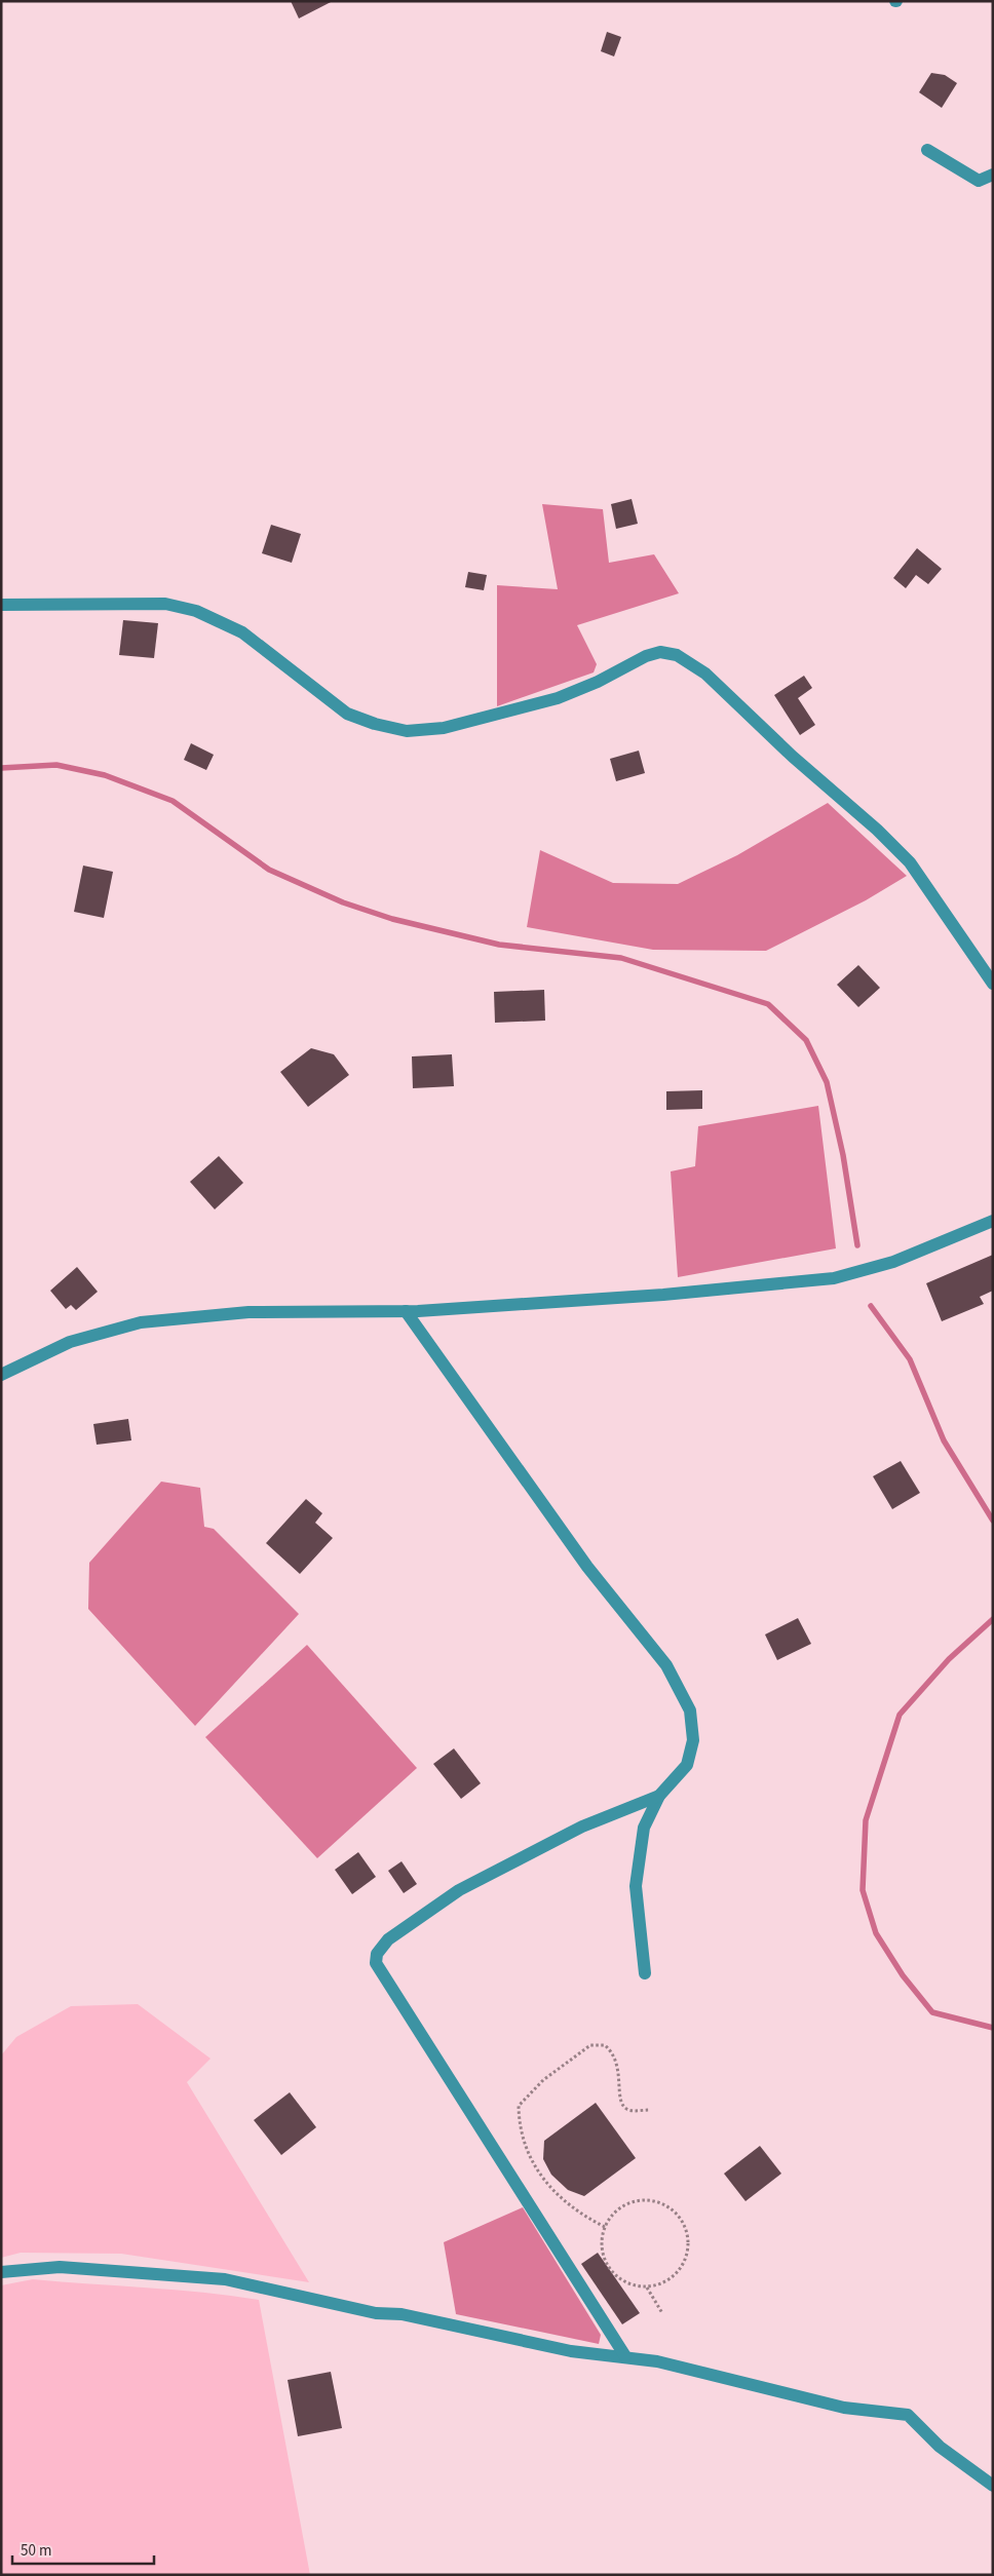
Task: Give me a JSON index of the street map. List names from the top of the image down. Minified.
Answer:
{"scale_bar":"50 m"}
